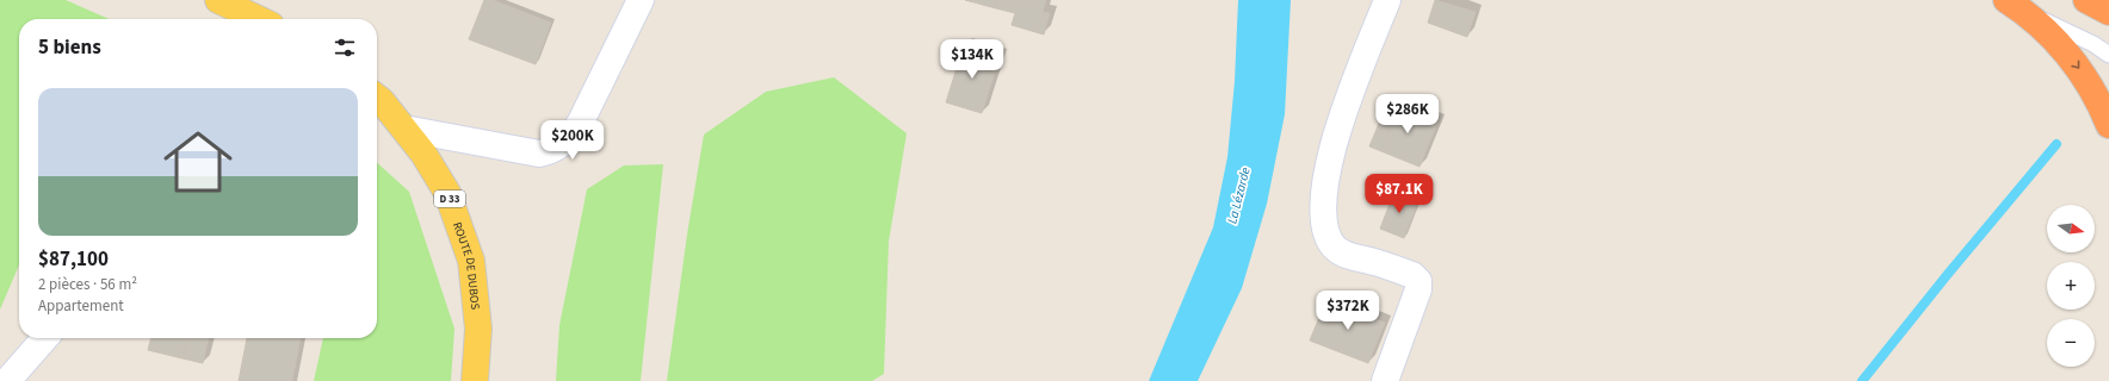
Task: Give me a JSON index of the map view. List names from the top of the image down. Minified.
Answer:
{"streets":{"main road":["D 33","ROUTE DE DUBOS"]},"water":["La Lézarde"],"north":"right","page":{"heading":"5 biens","price":["$134K","$286K","$200K","$87.1K","$372K"],"list":[{"name":"$87,100","note":"2 pièces · 56 m² · Appartement"}],"map_buttons":["+","−"]}}
